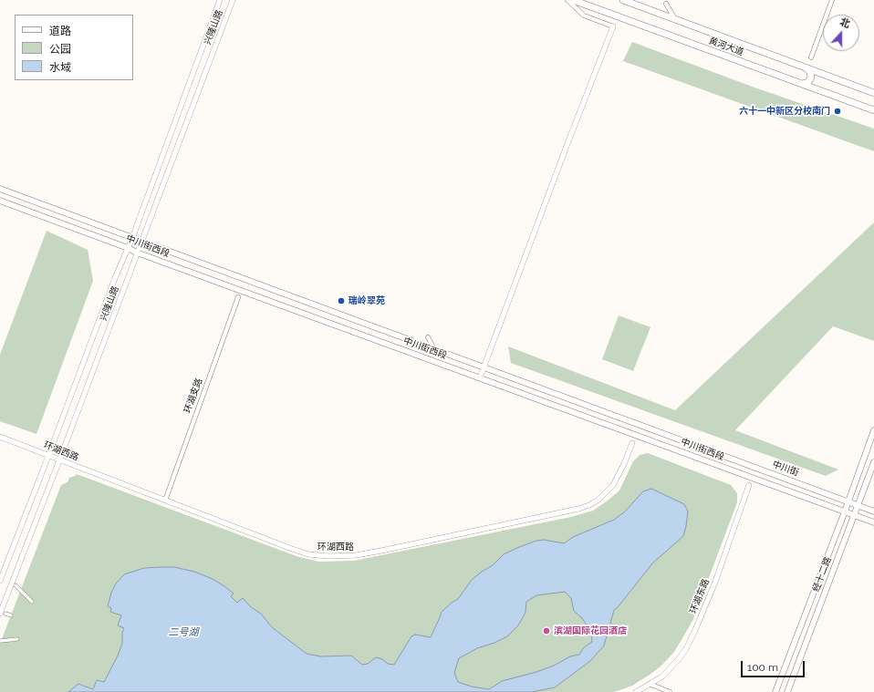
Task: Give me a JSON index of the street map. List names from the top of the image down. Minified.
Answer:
{"streets":{"main road":["黄河大道","中川街西段","中川街","经十二路"],"street":["兴隆山路","环湖支路","环湖西路","环湖东路"]},"crossings":[["兴隆山路","中川街西段"],["兴隆山路","环湖西路"],["中川街西段","中川街"],["中川街西段","经十二路"],["环湖支路","环湖西路"],["中川街","经十二路"]],"water":["二号湖"],"places":["六十一中新区分校南门","瑞岭翠苑","滨湖国际花园酒店"],"legend":["道路","公园","水域"],"scale_bar":"100 m","north":"top"}
